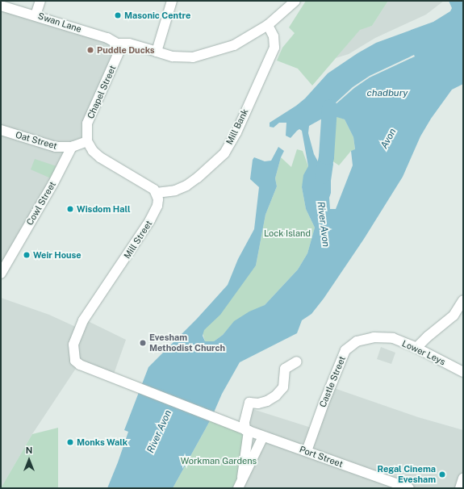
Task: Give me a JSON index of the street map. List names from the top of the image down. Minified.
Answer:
{"streets":{"street":["Swan Lane","Chapel Street","Mill Bank","Oat Street","Cowl Street","Mill Street","Lower Leys","Castle Street","Port Street"]},"crossings":[["Swan Lane","Chapel Street"],["Mill Bank","Mill Street"],["Oat Street","Cowl Street"],["Mill Street","Port Street"],["Lower Leys","Castle Street"],["Castle Street","Port Street"]],"water":["chadbury","Avon","River Avon"],"parks":["Lock Island","Workman Gardens"],"places":["Masonic Centre","Puddle Ducks","Wisdom Hall","Weir House","Evesham Methodist Church","Monks Walk","Regal Cinema Evesham"],"north":"top"}
